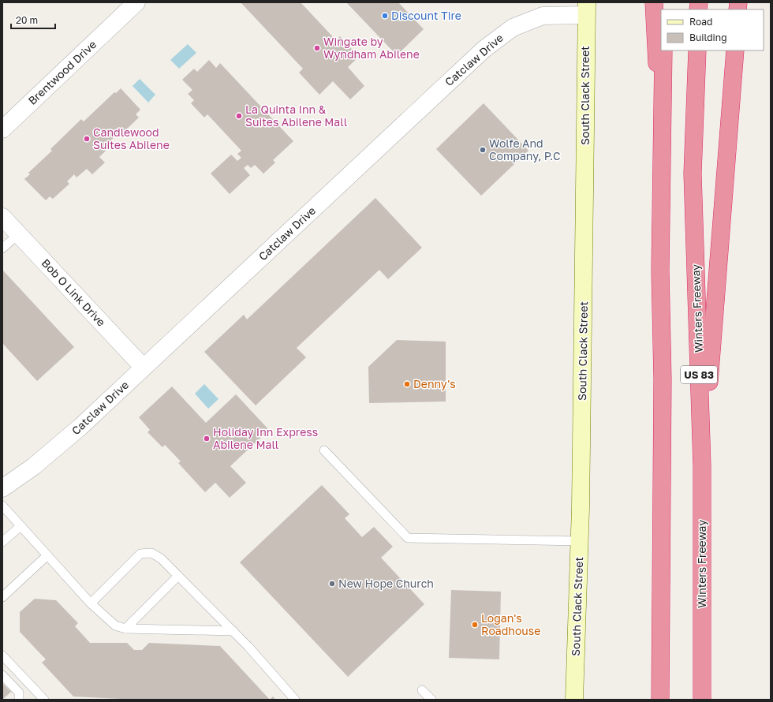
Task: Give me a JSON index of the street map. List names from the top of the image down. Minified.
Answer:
{"streets":{"highway":["Winters Freeway","US 83"],"main road":["South Clack Street"],"street":["Catclaw Drive","Brentwood Drive","Bob O Link Drive"]},"crossings":[["Catclaw Drive","South Clack Street"],["Catclaw Drive","Bob O Link Drive"]],"places":["Discount Tire","Wingate by Wyndham Abilene","La Quinta Inn & Suites Abilene Mall","Candlewood Suites Abilene","Wolfe And Company, P.C","Denny's","Holiday Inn Express Abilene Mall","New Hope Church","Logan's Roadhouse"],"legend":["Road","Building"],"scale_bar":"20 m"}
